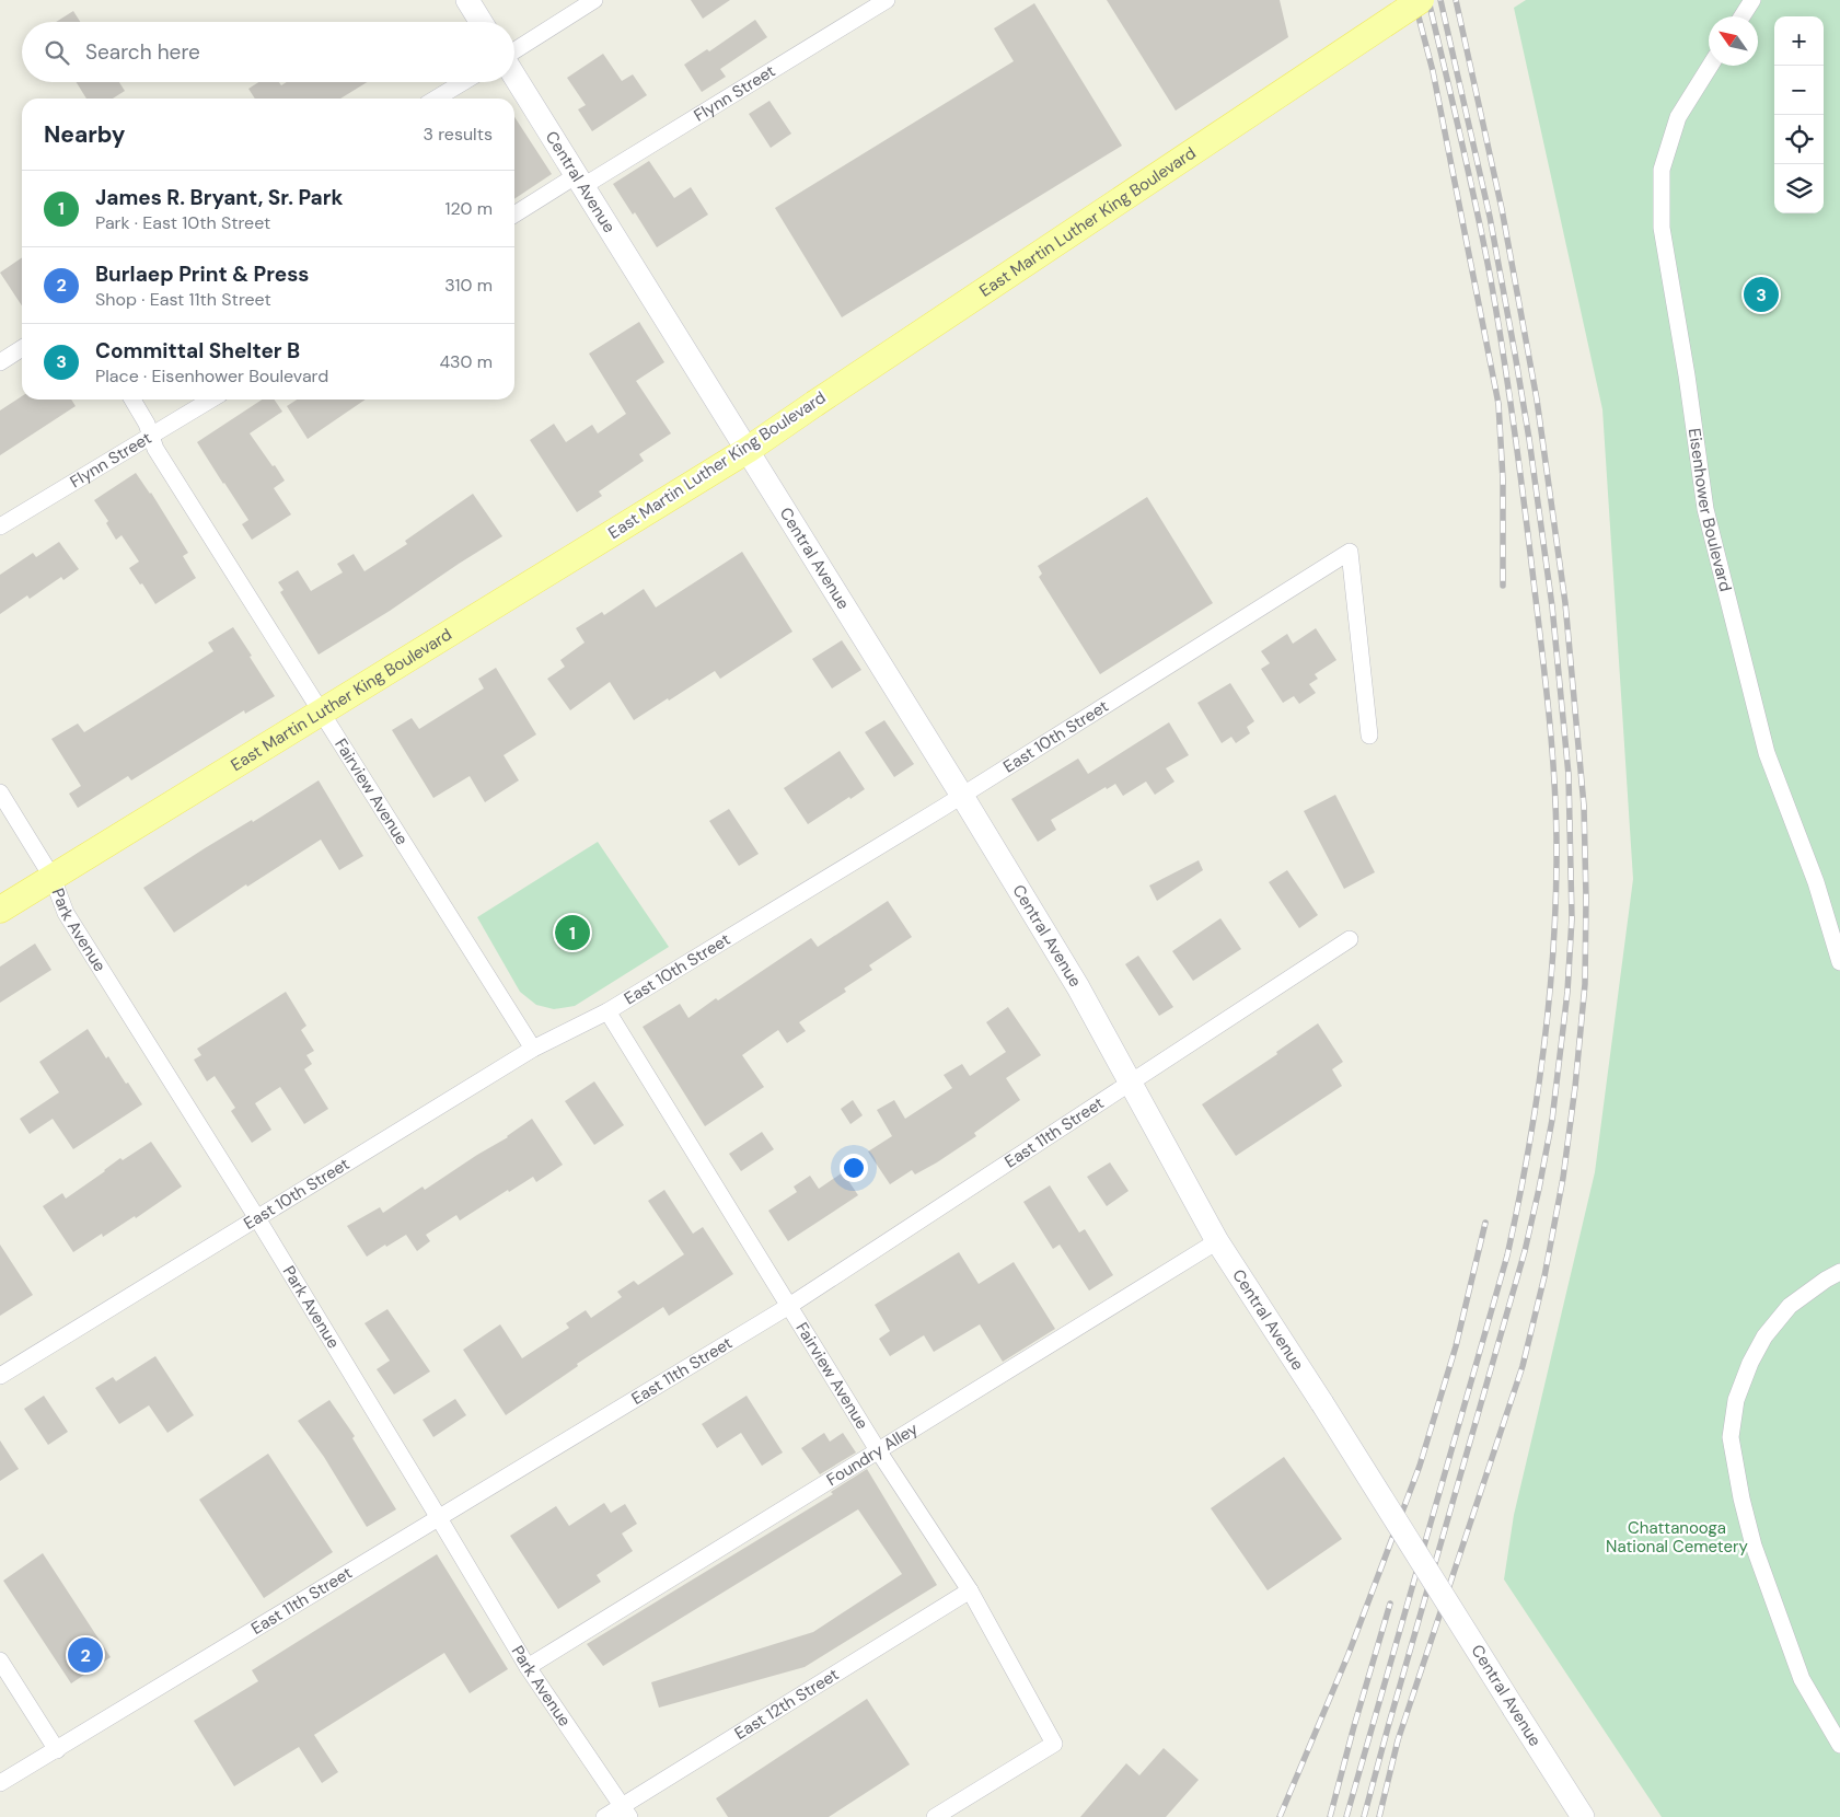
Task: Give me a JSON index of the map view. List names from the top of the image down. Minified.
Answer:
{"streets":{"main road":["Central Avenue","East Martin Luther King Boulevard"],"street":["Flynn Street","Eisenhower Boulevard","East 10th Street","Fairview Avenue","Park Avenue","East 11th Street","Foundry Alley","East 12th Street"]},"crossings":[["Flynn Street","Central Avenue"],["Flynn Street","Fairview Avenue"],["Central Avenue","East Martin Luther King Boulevard"],["Central Avenue","East 10th Street"],["Central Avenue","East 11th Street"],["Central Avenue","Foundry Alley"],["East Martin Luther King Boulevard","Fairview Avenue"],["East Martin Luther King Boulevard","Park Avenue"],["East 10th Street","Fairview Avenue"],["East 10th Street","Park Avenue"],["Fairview Avenue","East 11th Street"],["Fairview Avenue","Foundry Alley"],["Fairview Avenue","East 12th Street"],["Park Avenue","East 11th Street"],["Park Avenue","Foundry Alley"],["Park Avenue","East 12th Street"]],"parks":["Chattanooga National Cemetery"],"north":"top left","page":{"map_buttons":["+","−"],"search":"Search here","heading":["Nearby","3 results"],"list":[{"mark":"1","name":"James R. Bryant, Sr. Park","note":"Park · East 10th Street","value":"120 m"},{"mark":"2","name":"Burlaep Print & Press","note":"Shop · East 11th Street","value":"310 m"},{"mark":"3","name":"Committal Shelter B","note":"Place · Eisenhower Boulevard","value":"430 m"}],"pins":["3","1","2"]}}
